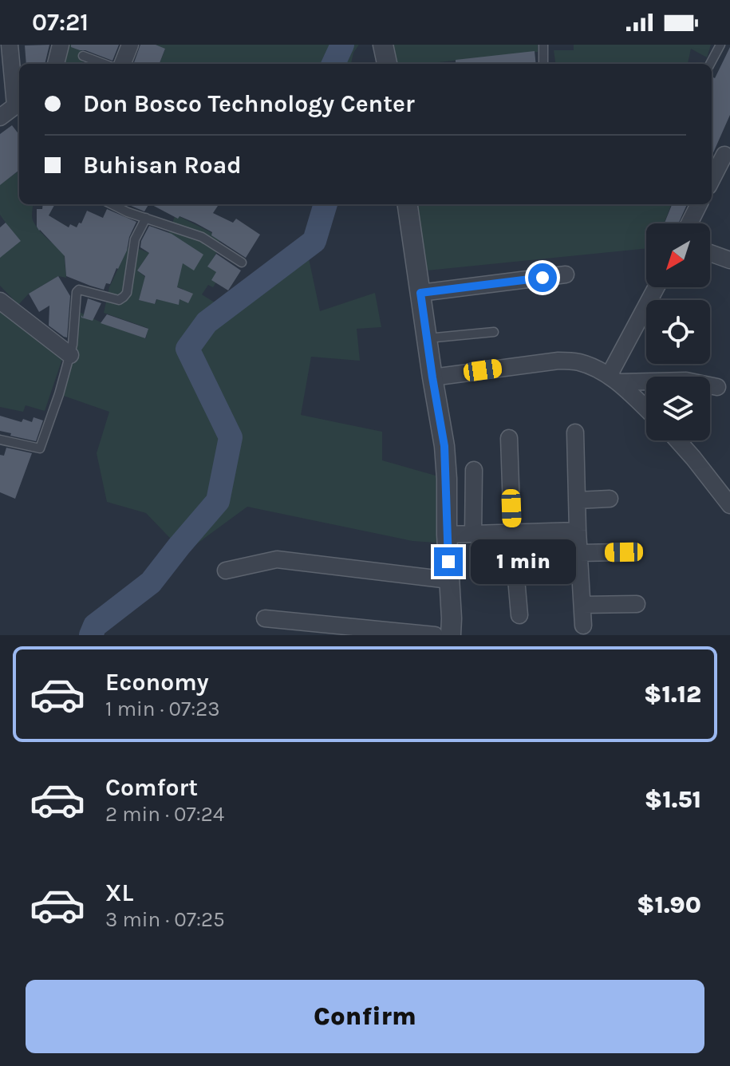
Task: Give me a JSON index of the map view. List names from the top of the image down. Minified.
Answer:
{"north":"bottom left","page":{"status":"07:21","banner":["Don Bosco Technology Center","Buhisan Road"],"bubble":"1 min","list":[{"name":"Economy","note":"1 min · 07:23","value":"$1.12"},{"name":"Comfort","note":"2 min · 07:24","value":"$1.51"},{"name":"XL","note":"3 min · 07:25","value":"$1.90"}],"buttons":"Confirm"}}
